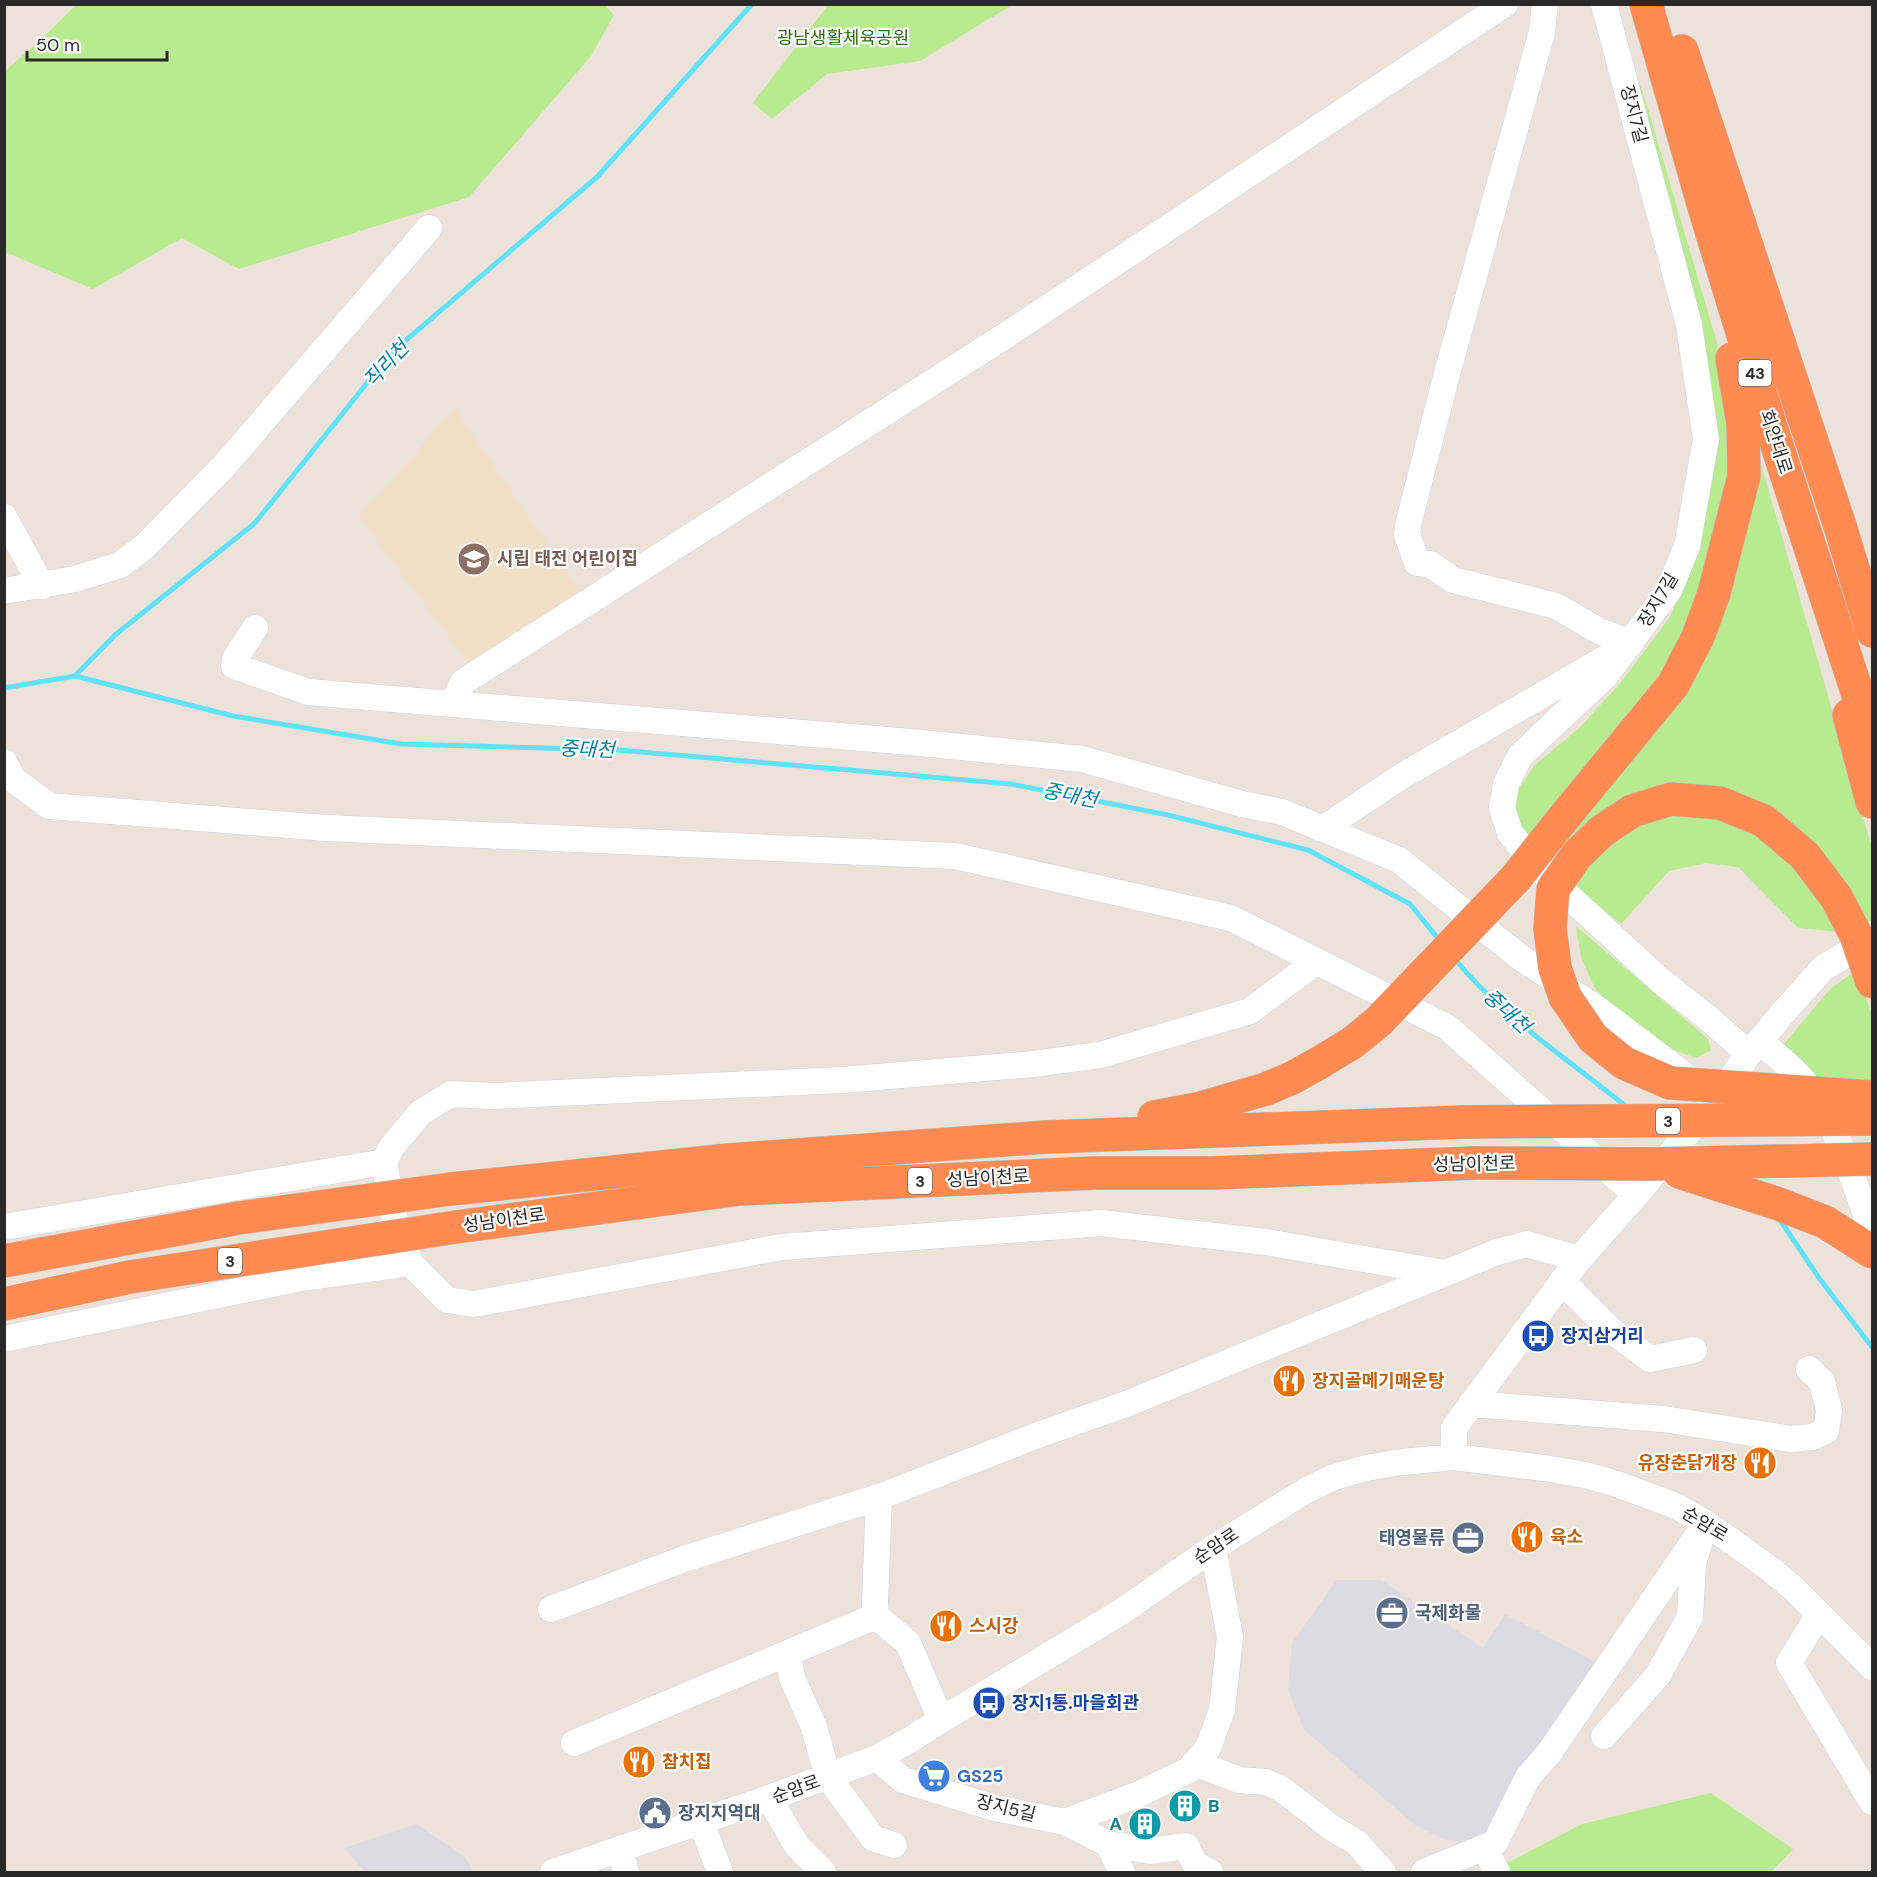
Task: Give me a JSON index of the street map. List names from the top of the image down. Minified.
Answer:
{"streets":{"highway":["43","회안대로","3","성남이천로"],"street":["장지7길","순암로","장지5길"]},"crossings":[["순암로","장지5길"]],"water":["직리천","중대천"],"parks":["광남생활체육공원"],"places":{"school or university":["시립 태전 어린이집"],"bus stop":["장지삼거리","장지1통.마을회관"],"restaurant":["장지골메기매운탕","유장춘닭개장","육소","스시강","참치집"],"office":["태영물류","국제화물"],"supermarket":["GS25"],"building":["B","A"],"public building":["장지지역대"]},"scale_bar":"50 m"}
